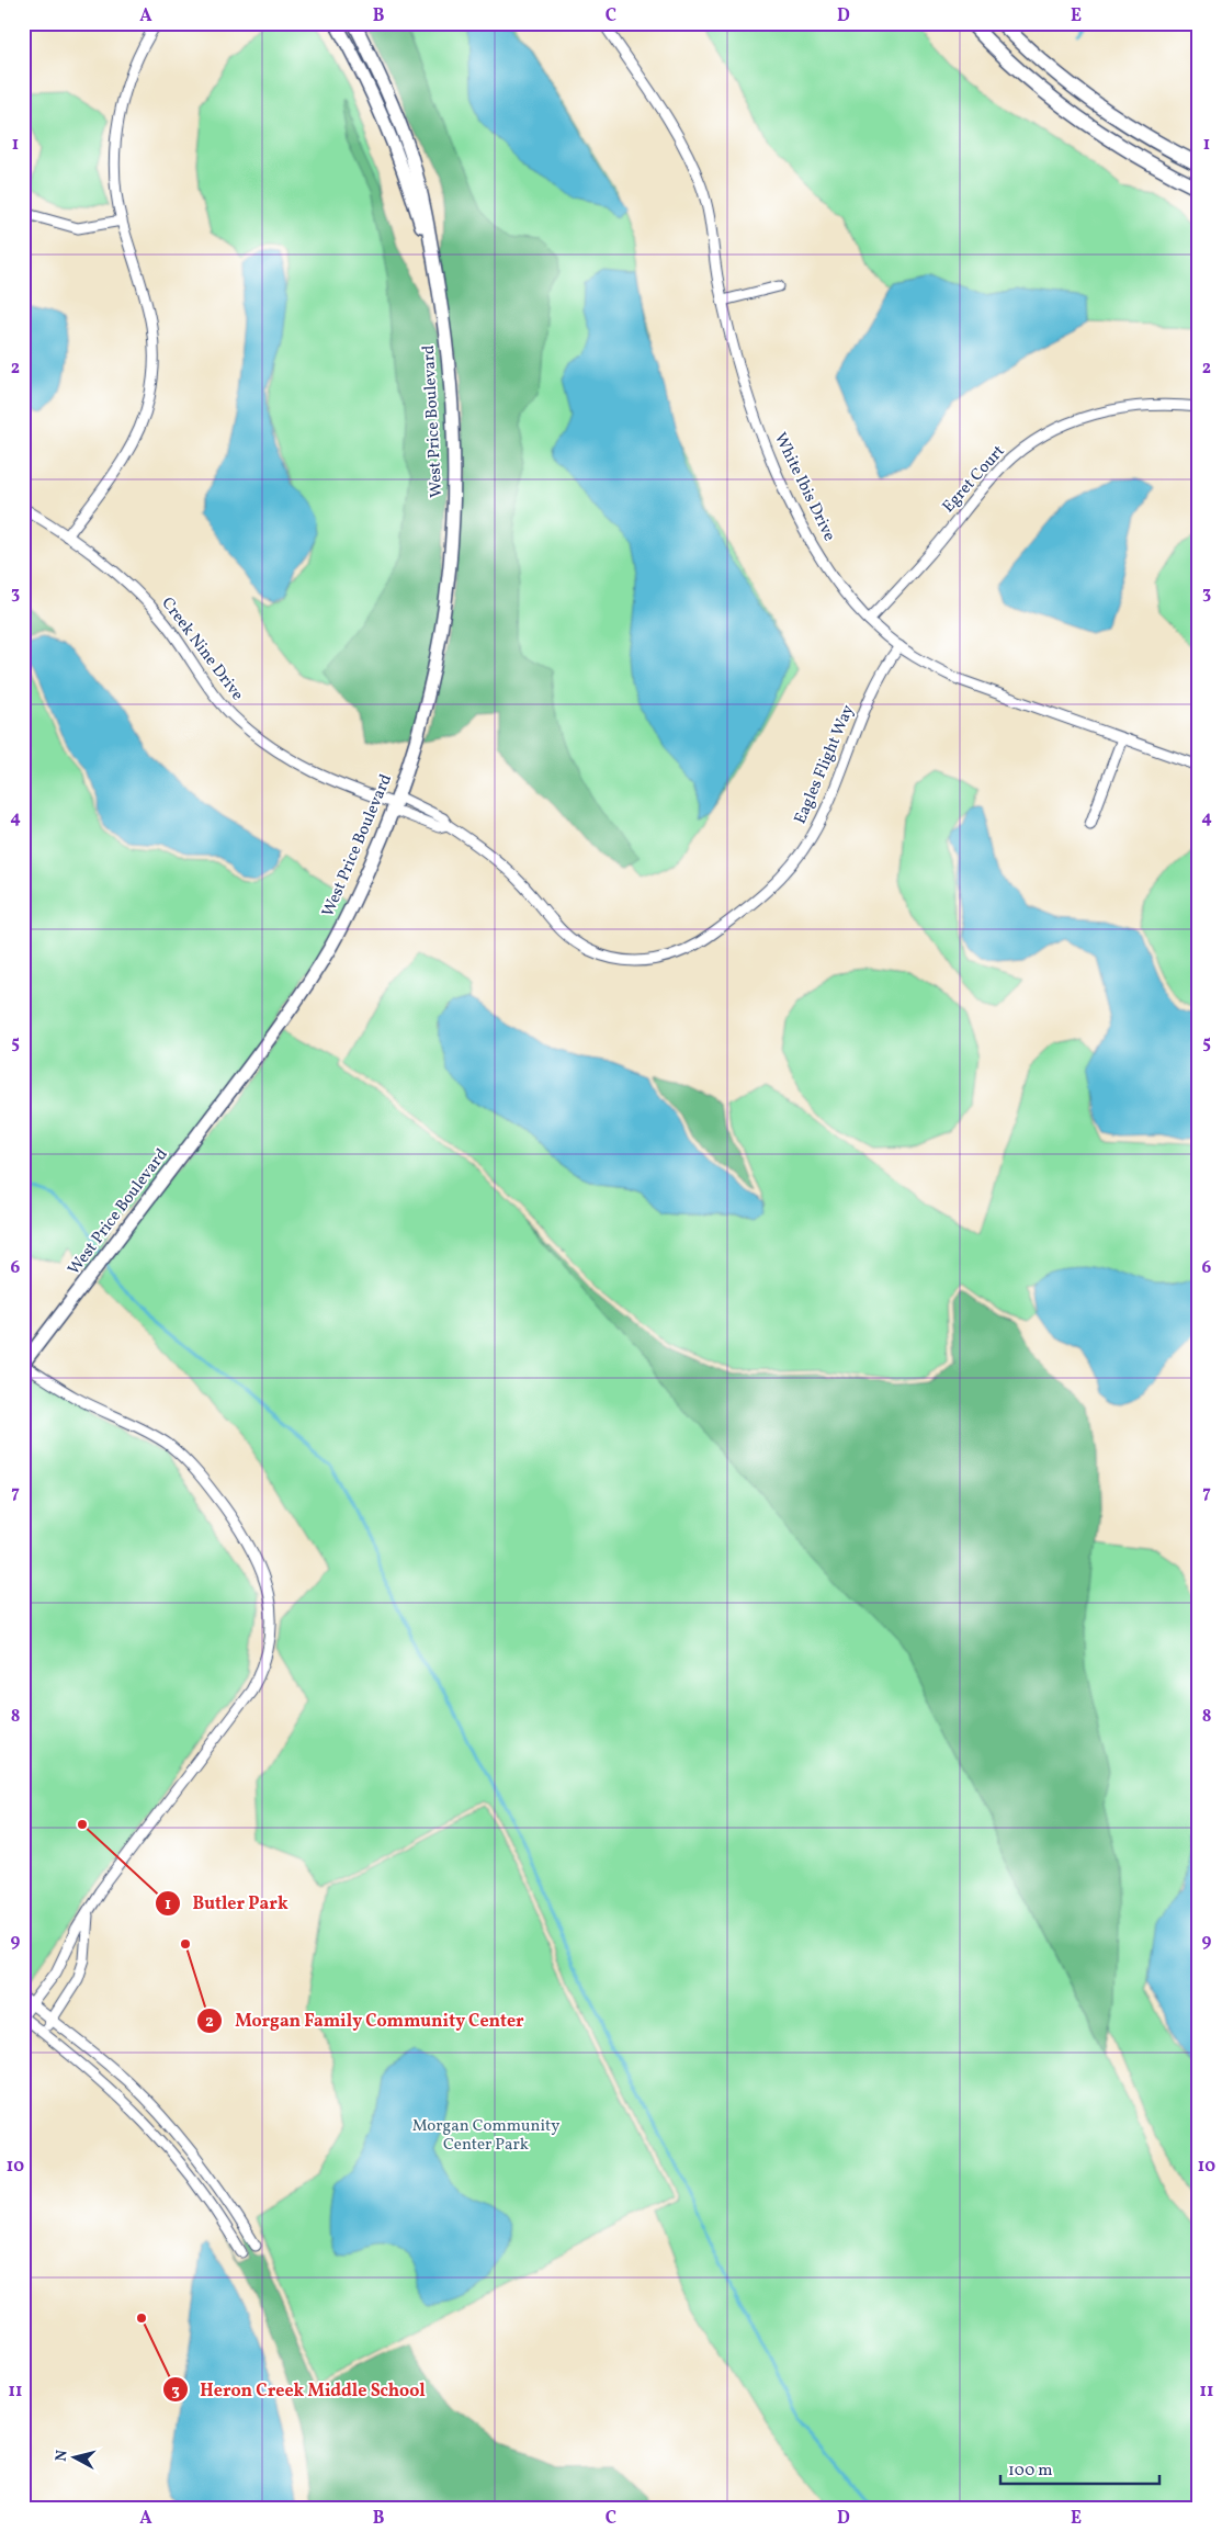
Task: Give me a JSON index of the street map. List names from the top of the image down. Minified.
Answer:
{"streets":{"street":["West Price Boulevard","Egret Court","White Ibis Drive","Creek Nine Drive","Eagles Flight Way"]},"crossings":[["West Price Boulevard","Creek Nine Drive"],["West Price Boulevard","Eagles Flight Way"],["Egret Court","White Ibis Drive"],["White Ibis Drive","Eagles Flight Way"],["Creek Nine Drive","Eagles Flight Way"]],"parks":["Morgan Community Center Park"],"places":["Butler Park","Morgan Family Community Center","Heron Creek Middle School"],"scale_bar":"100 m","north":"left","grid":{"columns":["A","B","C","D","E"],"rows":["1","2","3","4","5","6","7","8","9","10","11"]}}
